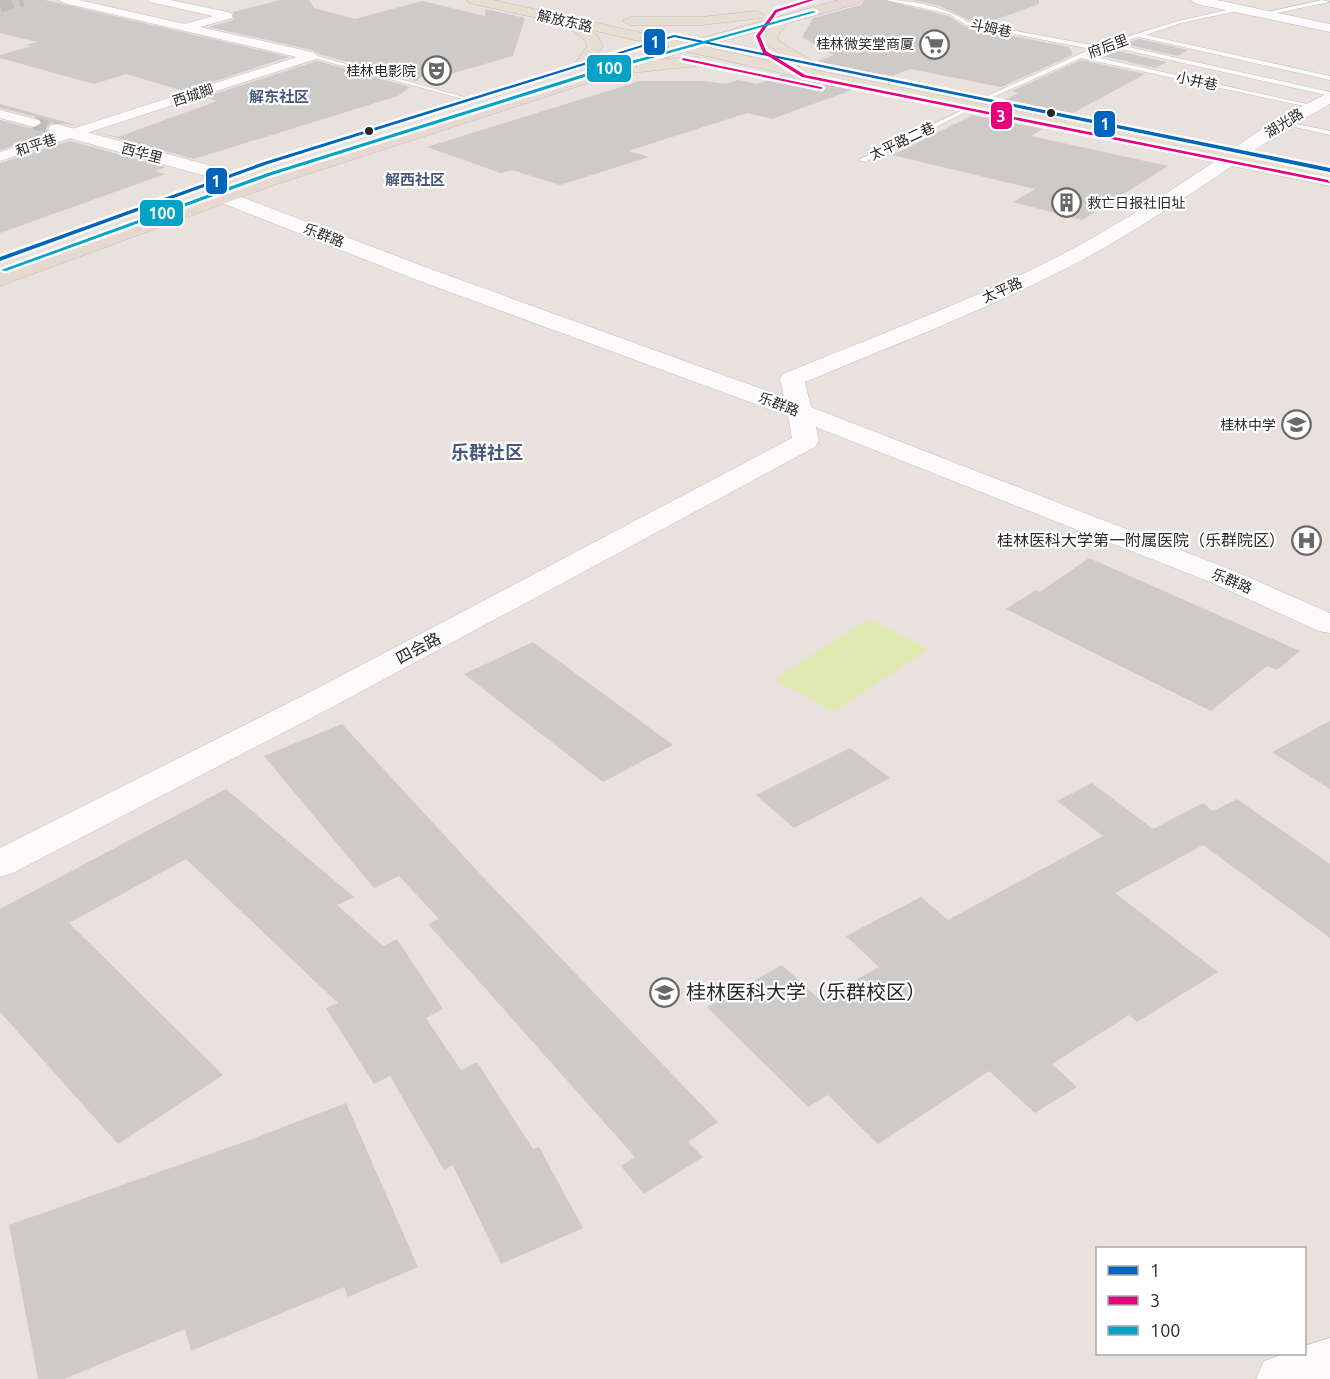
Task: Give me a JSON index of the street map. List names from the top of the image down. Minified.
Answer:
{"streets":{"main road":["解放东路"],"street":["西城脚","湖光路","和平巷","西华里","乐群路","太平路","四会路"],"lane":["斗姆巷","府后里","小井巷","太平路二巷"]},"crossings":[["斗姆巷","府后里"],["府后里","小井巷"],["府后里","太平路二巷"],["小井巷","湖光路"],["西城脚","和平巷"],["西城脚","西华里"],["湖光路","太平路"],["和平巷","西华里"],["西华里","乐群路"],["乐群路","太平路"],["乐群路","四会路"],["太平路","四会路"]],"districts":["解东社区","解西社区","乐群社区"],"places":{"supermarket":["桂林微笑堂商厦"],"theatre":["桂林电影院"],"building":["救亡日报社旧址"],"school or university":["桂林中学","桂林医科大学（乐群校区）"],"hospital":["桂林医科大学第一附属医院（乐群院区）"]},"lines":["transit line 3","transit line 100","transit line 1"],"legend":["1","3","100"]}
